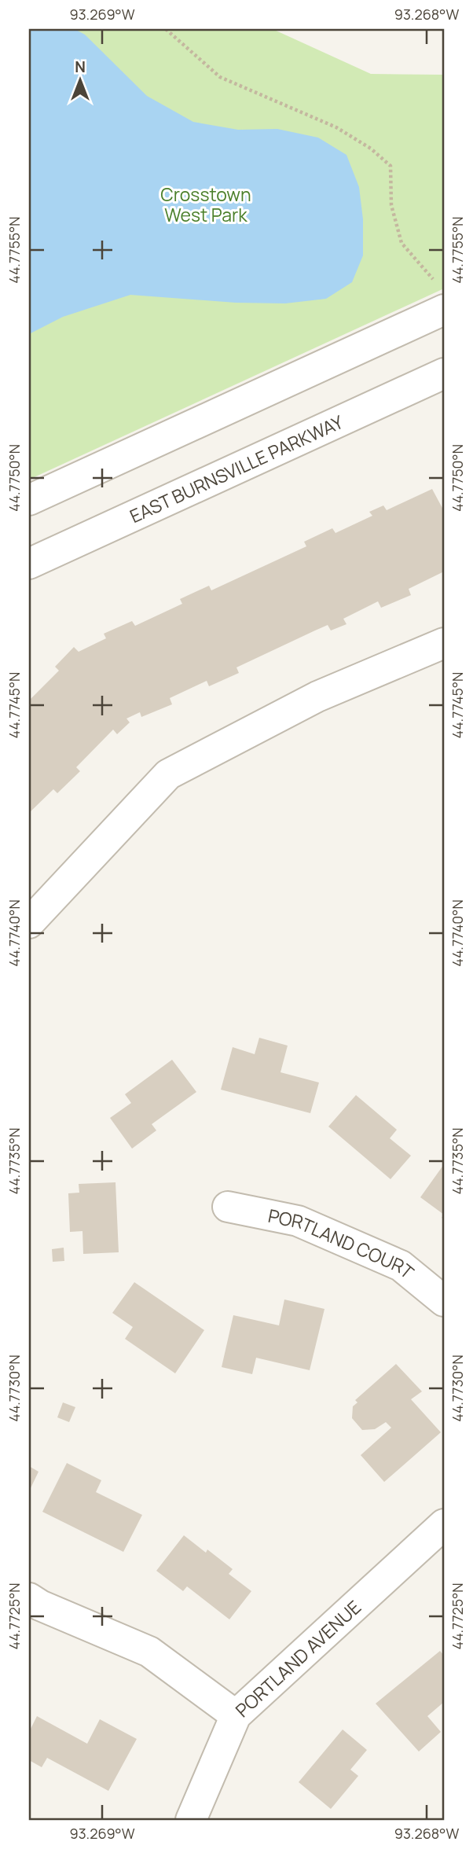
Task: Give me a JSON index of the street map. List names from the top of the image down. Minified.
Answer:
{"streets":{"street":["EAST BURNSVILLE PARKWAY","PORTLAND COURT","PORTLAND AVENUE"]},"parks":["Crosstown West Park"],"north":"top","coordinates":["93.269°W","93.268°W","44.7755°N","44.7750°N","44.7745°N","44.7740°N","44.7735°N","44.7730°N","44.7725°N"]}
